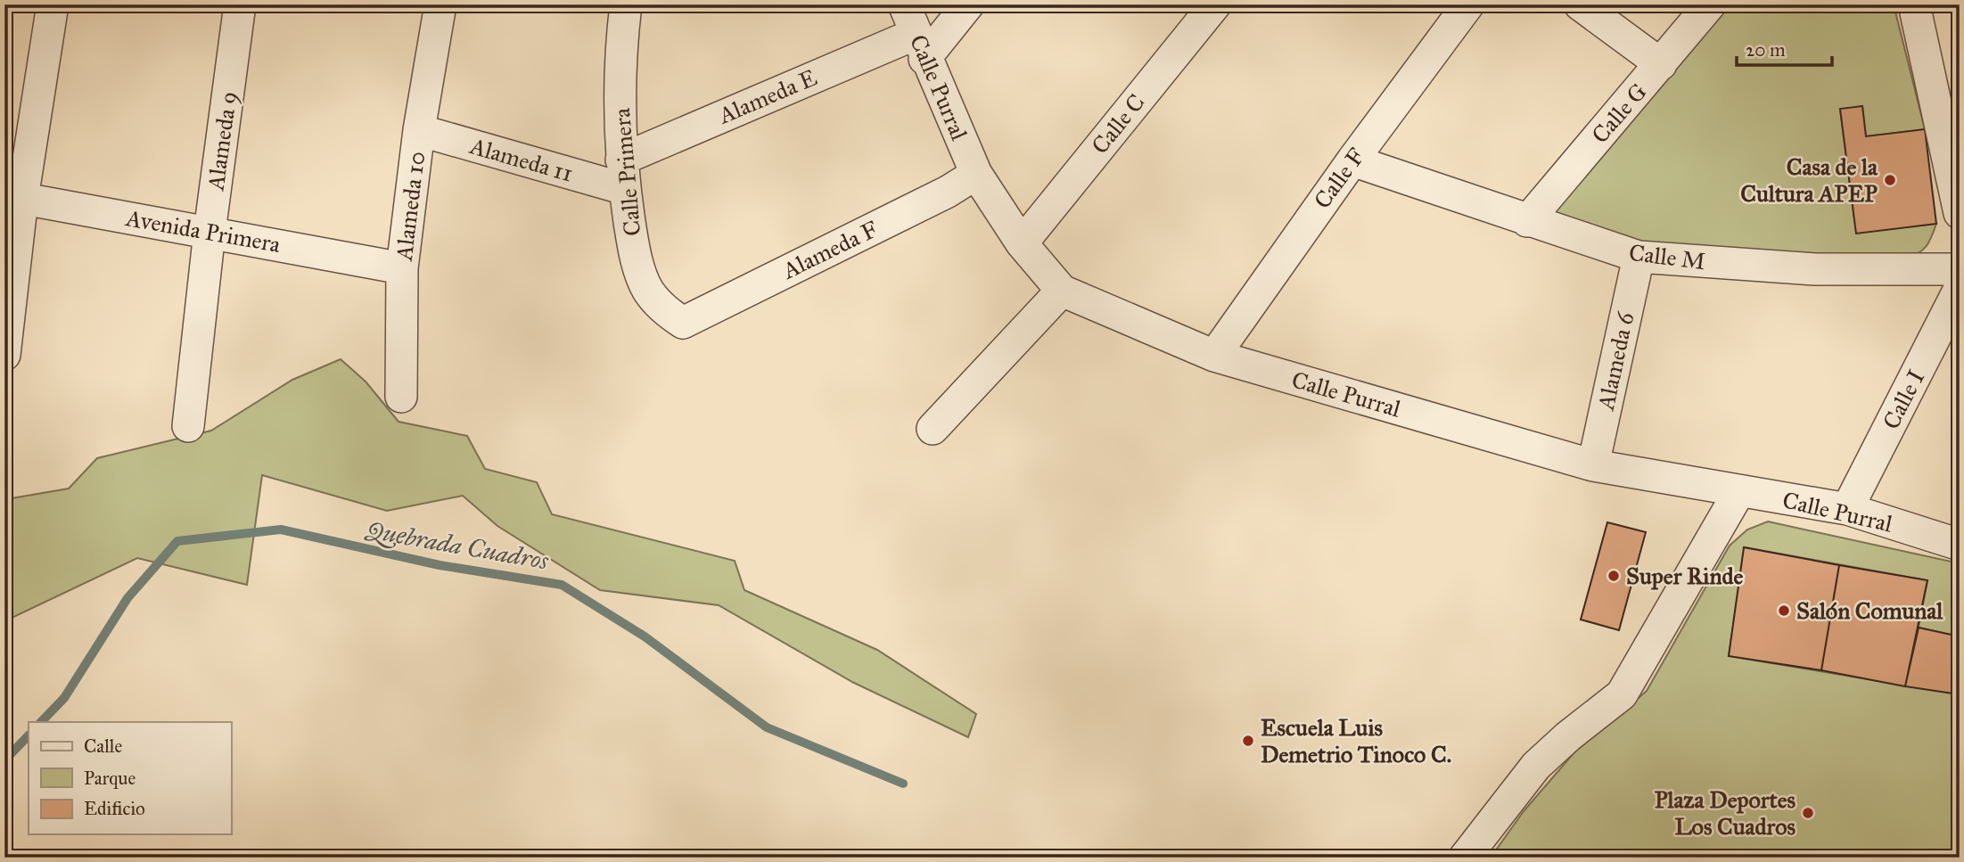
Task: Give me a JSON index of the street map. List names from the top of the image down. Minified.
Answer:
{"streets":{"street":["Calle Purral","Alameda E","Calle G","Calle C","Alameda 9","Alameda 11","Calle Primera","Calle F","Alameda 10","Avenida Primera","Alameda F","Calle M","Alameda 6","Calle I"]},"crossings":[["Calle Purral","Alameda E"],["Calle Purral","Calle C"],["Calle Purral","Calle F"],["Calle Purral","Alameda F"],["Calle Purral","Alameda 6"],["Calle Purral","Calle I"],["Alameda E","Alameda 11"],["Alameda E","Calle Primera"],["Calle G","Calle M"],["Alameda 9","Avenida Primera"],["Alameda 11","Calle Primera"],["Alameda 11","Alameda 10"],["Calle Primera","Alameda F"],["Calle F","Calle M"],["Alameda 10","Avenida Primera"],["Calle M","Alameda 6"]],"water":["Quebrada Cuadros"],"places":["Casa de la Cultura APEP","Super Rinde","Salón Comunal","Escuela Luis Demetrio Tinoco C.","Plaza Deportes Los Cuadros"],"legend":["Calle","Parque","Edificio"],"scale_bar":"20 m"}
